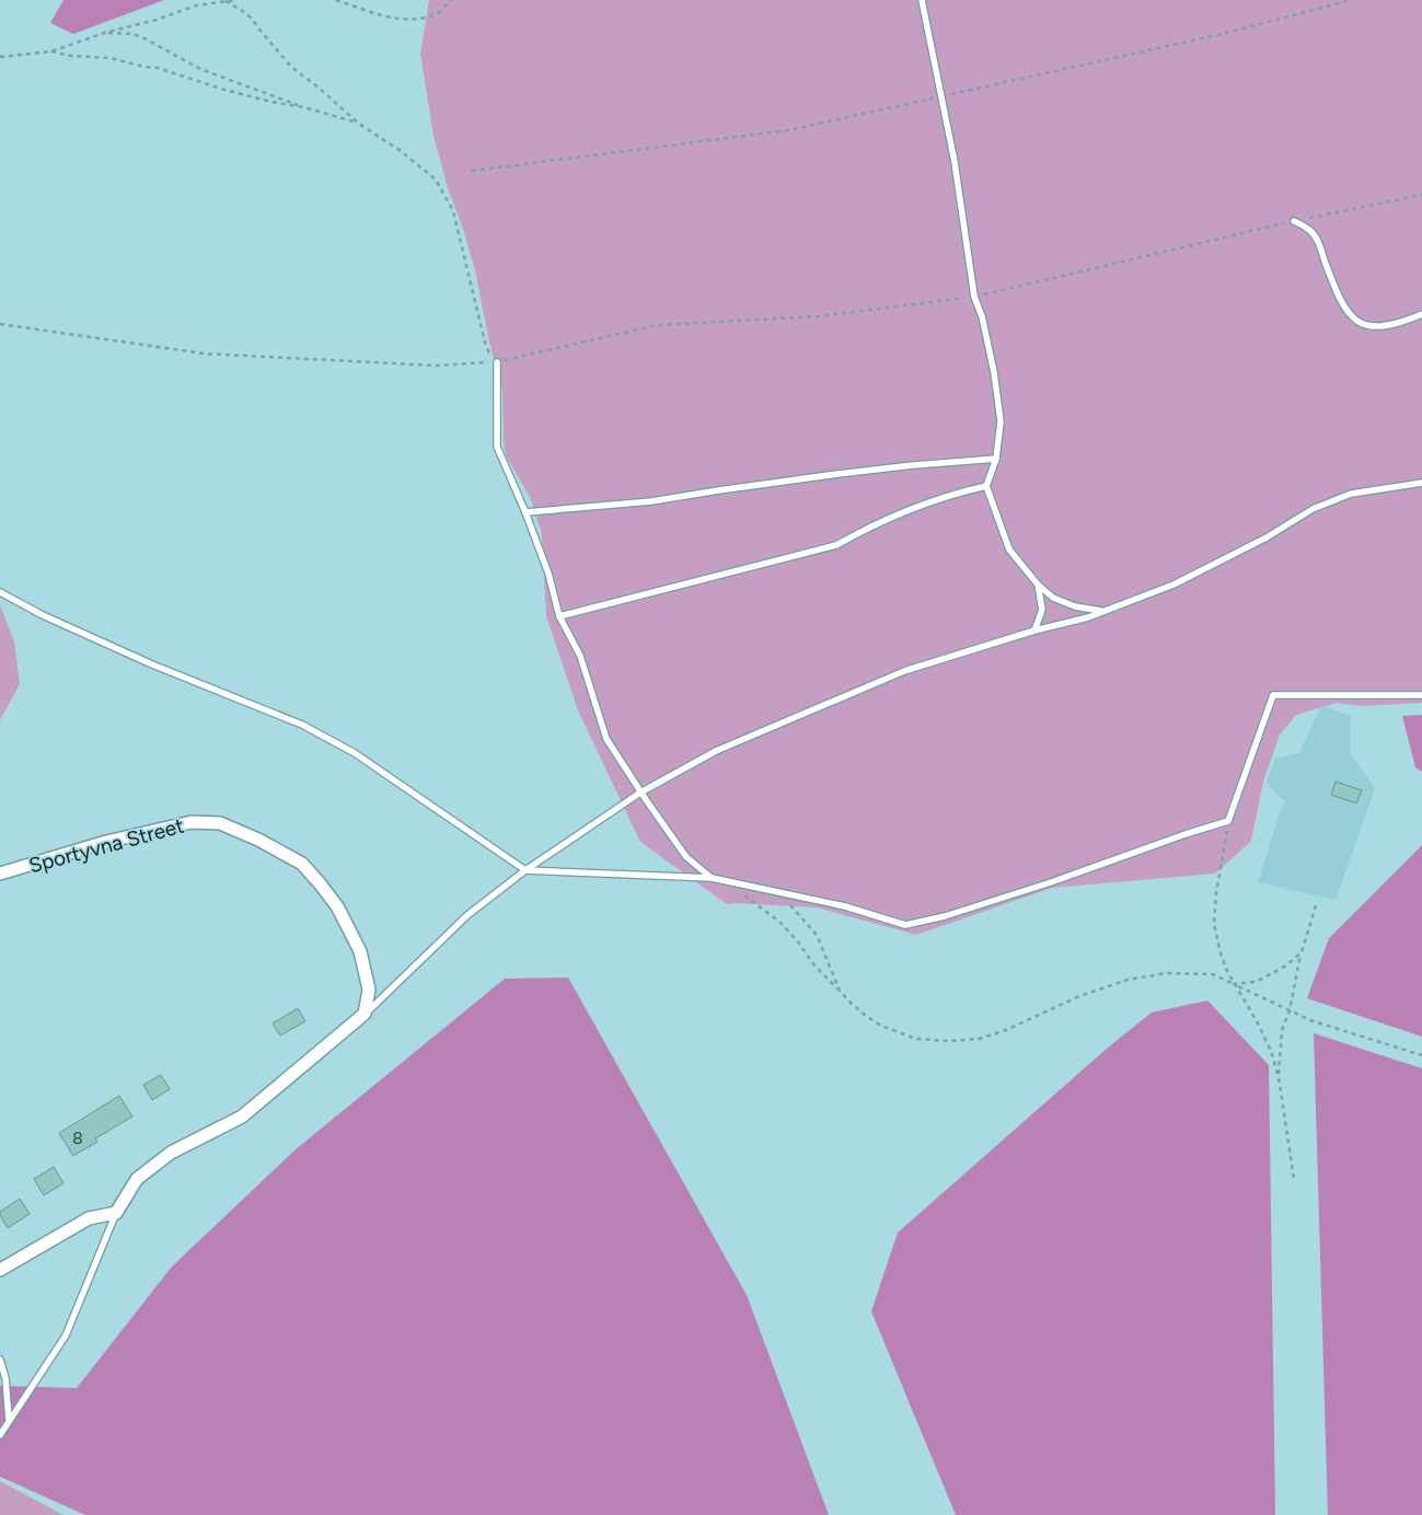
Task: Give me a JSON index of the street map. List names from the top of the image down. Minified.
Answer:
{"streets":{"street":["Sportyvna Street"]},"house_numbers":["8"]}
